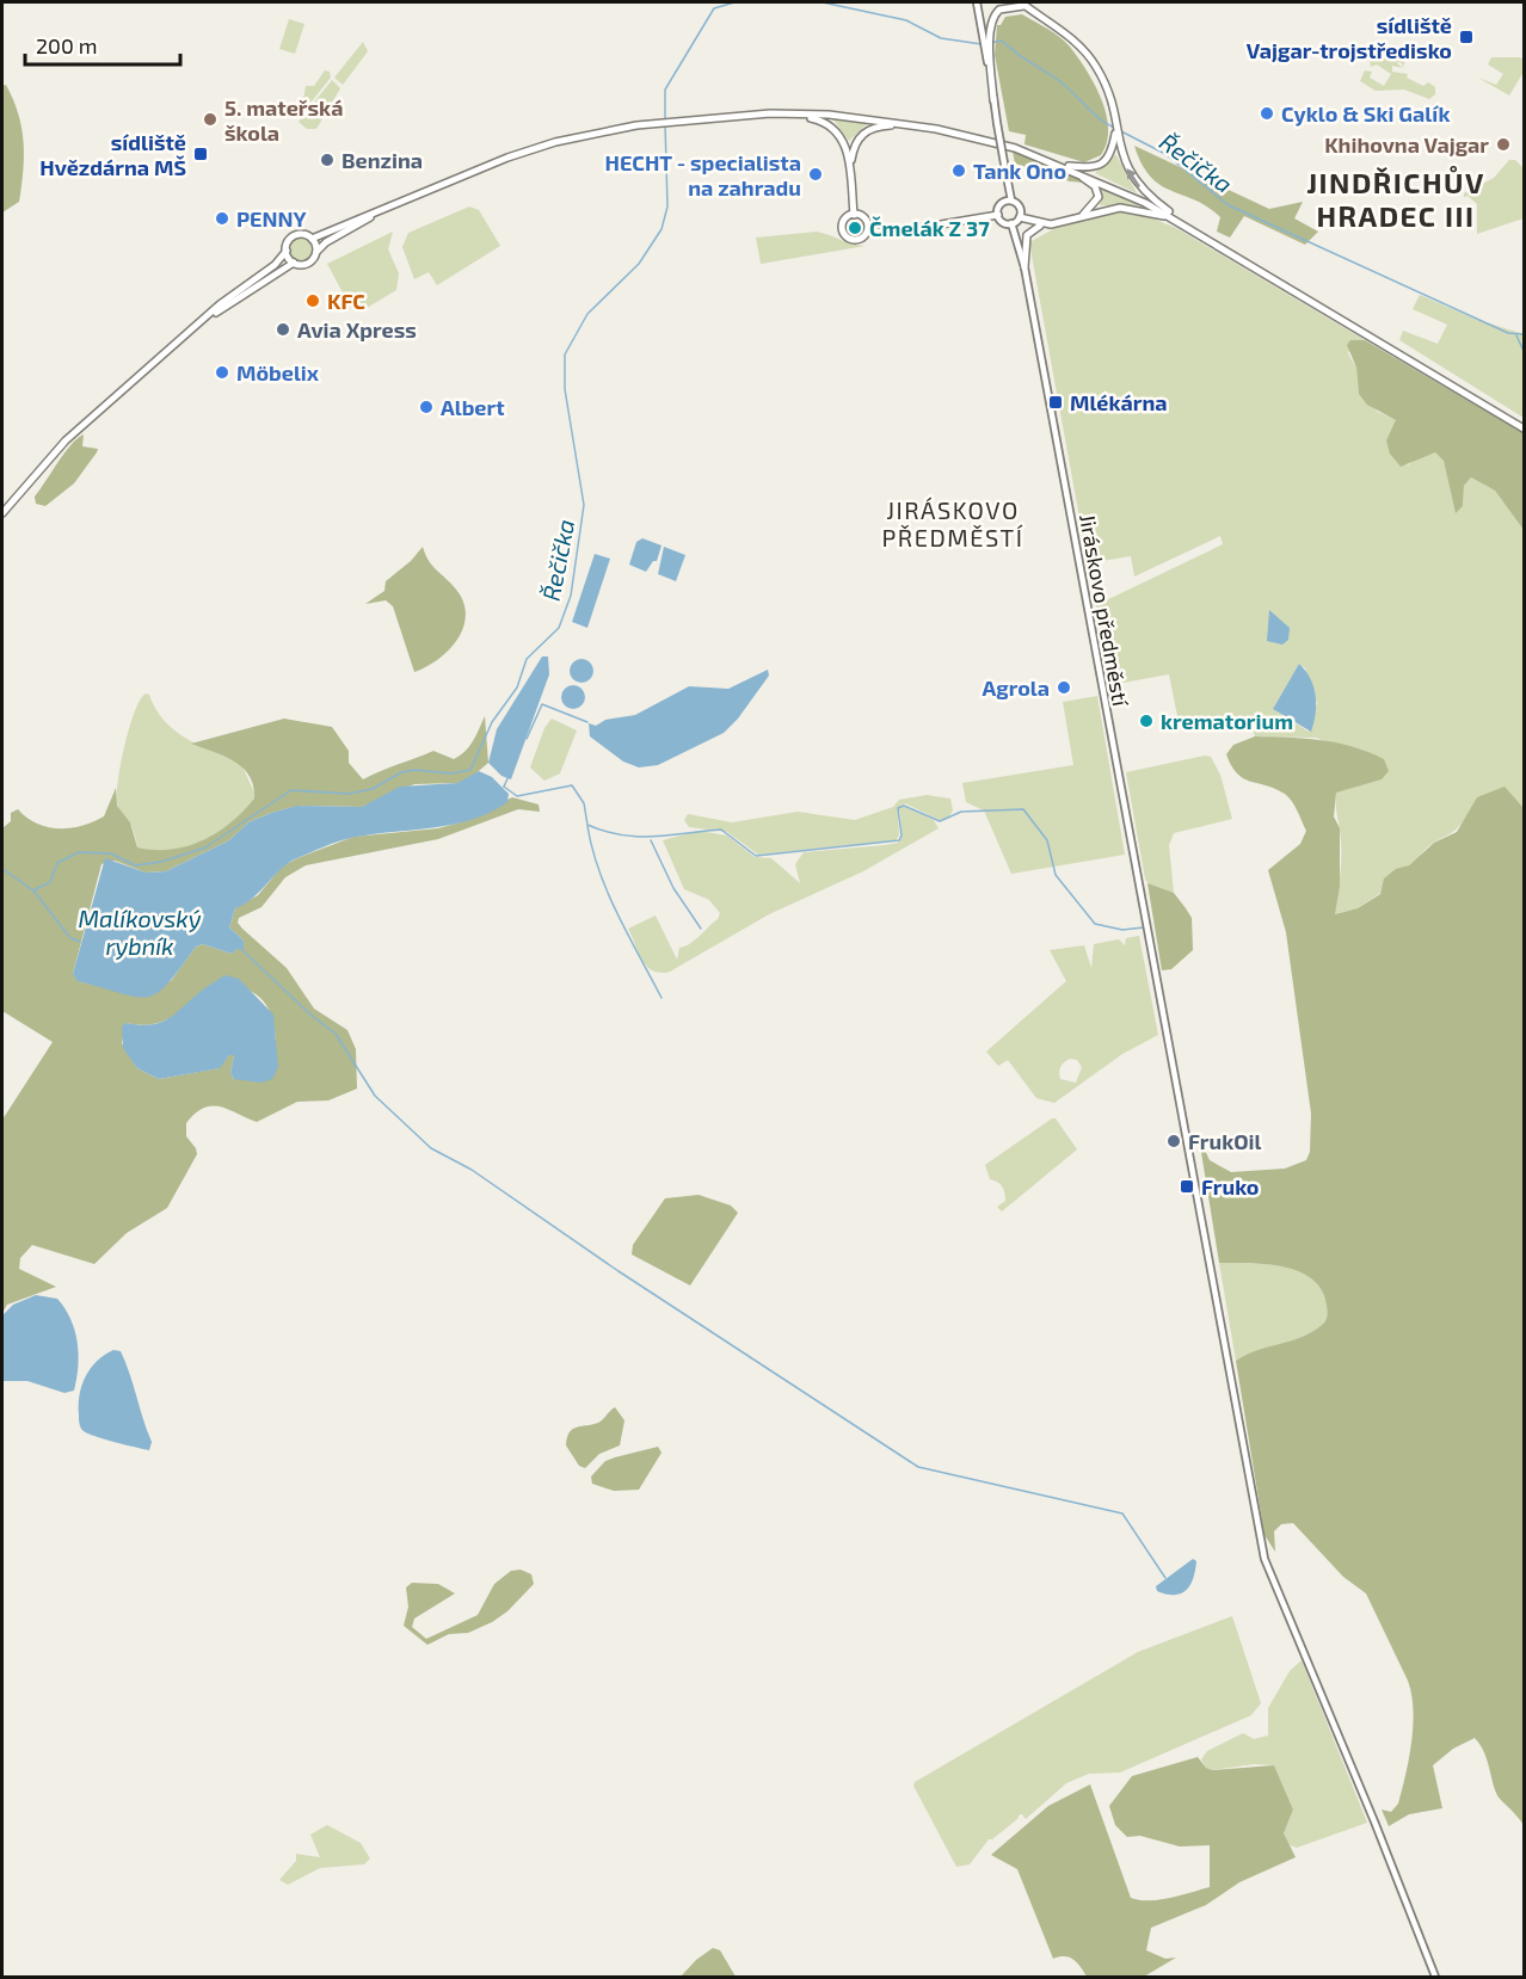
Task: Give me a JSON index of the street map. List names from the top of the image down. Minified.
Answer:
{"streets":{"main road":["Jiráskovo předměstí"]},"districts":["JINDŘICHŮV HRADEC III","JIRÁSKOVO PŘEDMĚSTÍ"],"water":["Řečička","Malíkovský rybník"],"places":{"transit":["sídliště Vajgar-trojstředisko","sídliště Hvězdárna MŠ","Mlékárna","Fruko"],"other":["Cyklo & Ski Galík","5. mateřská škola","Khihovna Vajgar","Benzina","Tank Ono","HECHT - specialista na zahradu","PENNY","Čmelák Z 37","KFC","Avia Xpress","Möbelix","Albert","Agrola","krematorium","FrukOil"]},"scale_bar":"200 m"}
